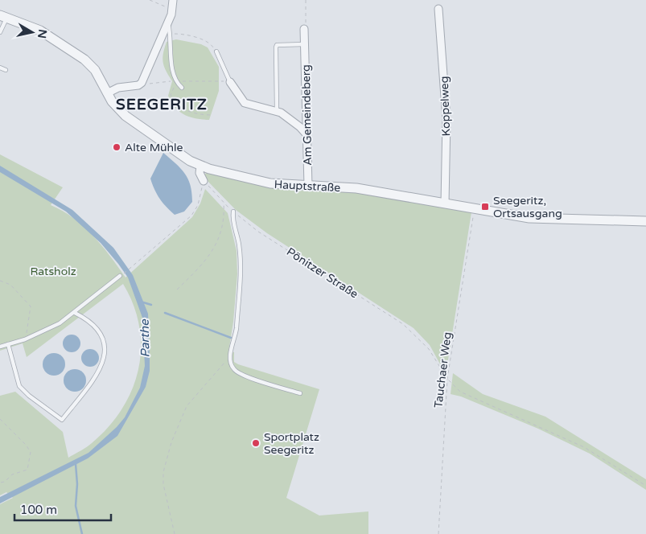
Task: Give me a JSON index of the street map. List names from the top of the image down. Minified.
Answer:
{"streets":{"street":["Koppelweg","Am Gemeindeberg","Hauptstraße"],"path":["Pönitzer Straße","Tauchaer Weg"]},"crossings":[["Koppelweg","Hauptstraße"],["Am Gemeindeberg","Hauptstraße"],["Hauptstraße","Tauchaer Weg"],["Pönitzer Straße","Tauchaer Weg"]],"districts":["SEEGERITZ"],"water":["Parthe"],"parks":["Ratsholz"],"places":{"other":["Alte Mühle","Sportplatz Seegeritz"],"transit":["Seegeritz, Ortsausgang"]},"scale_bar":"100 m","north":"right"}
